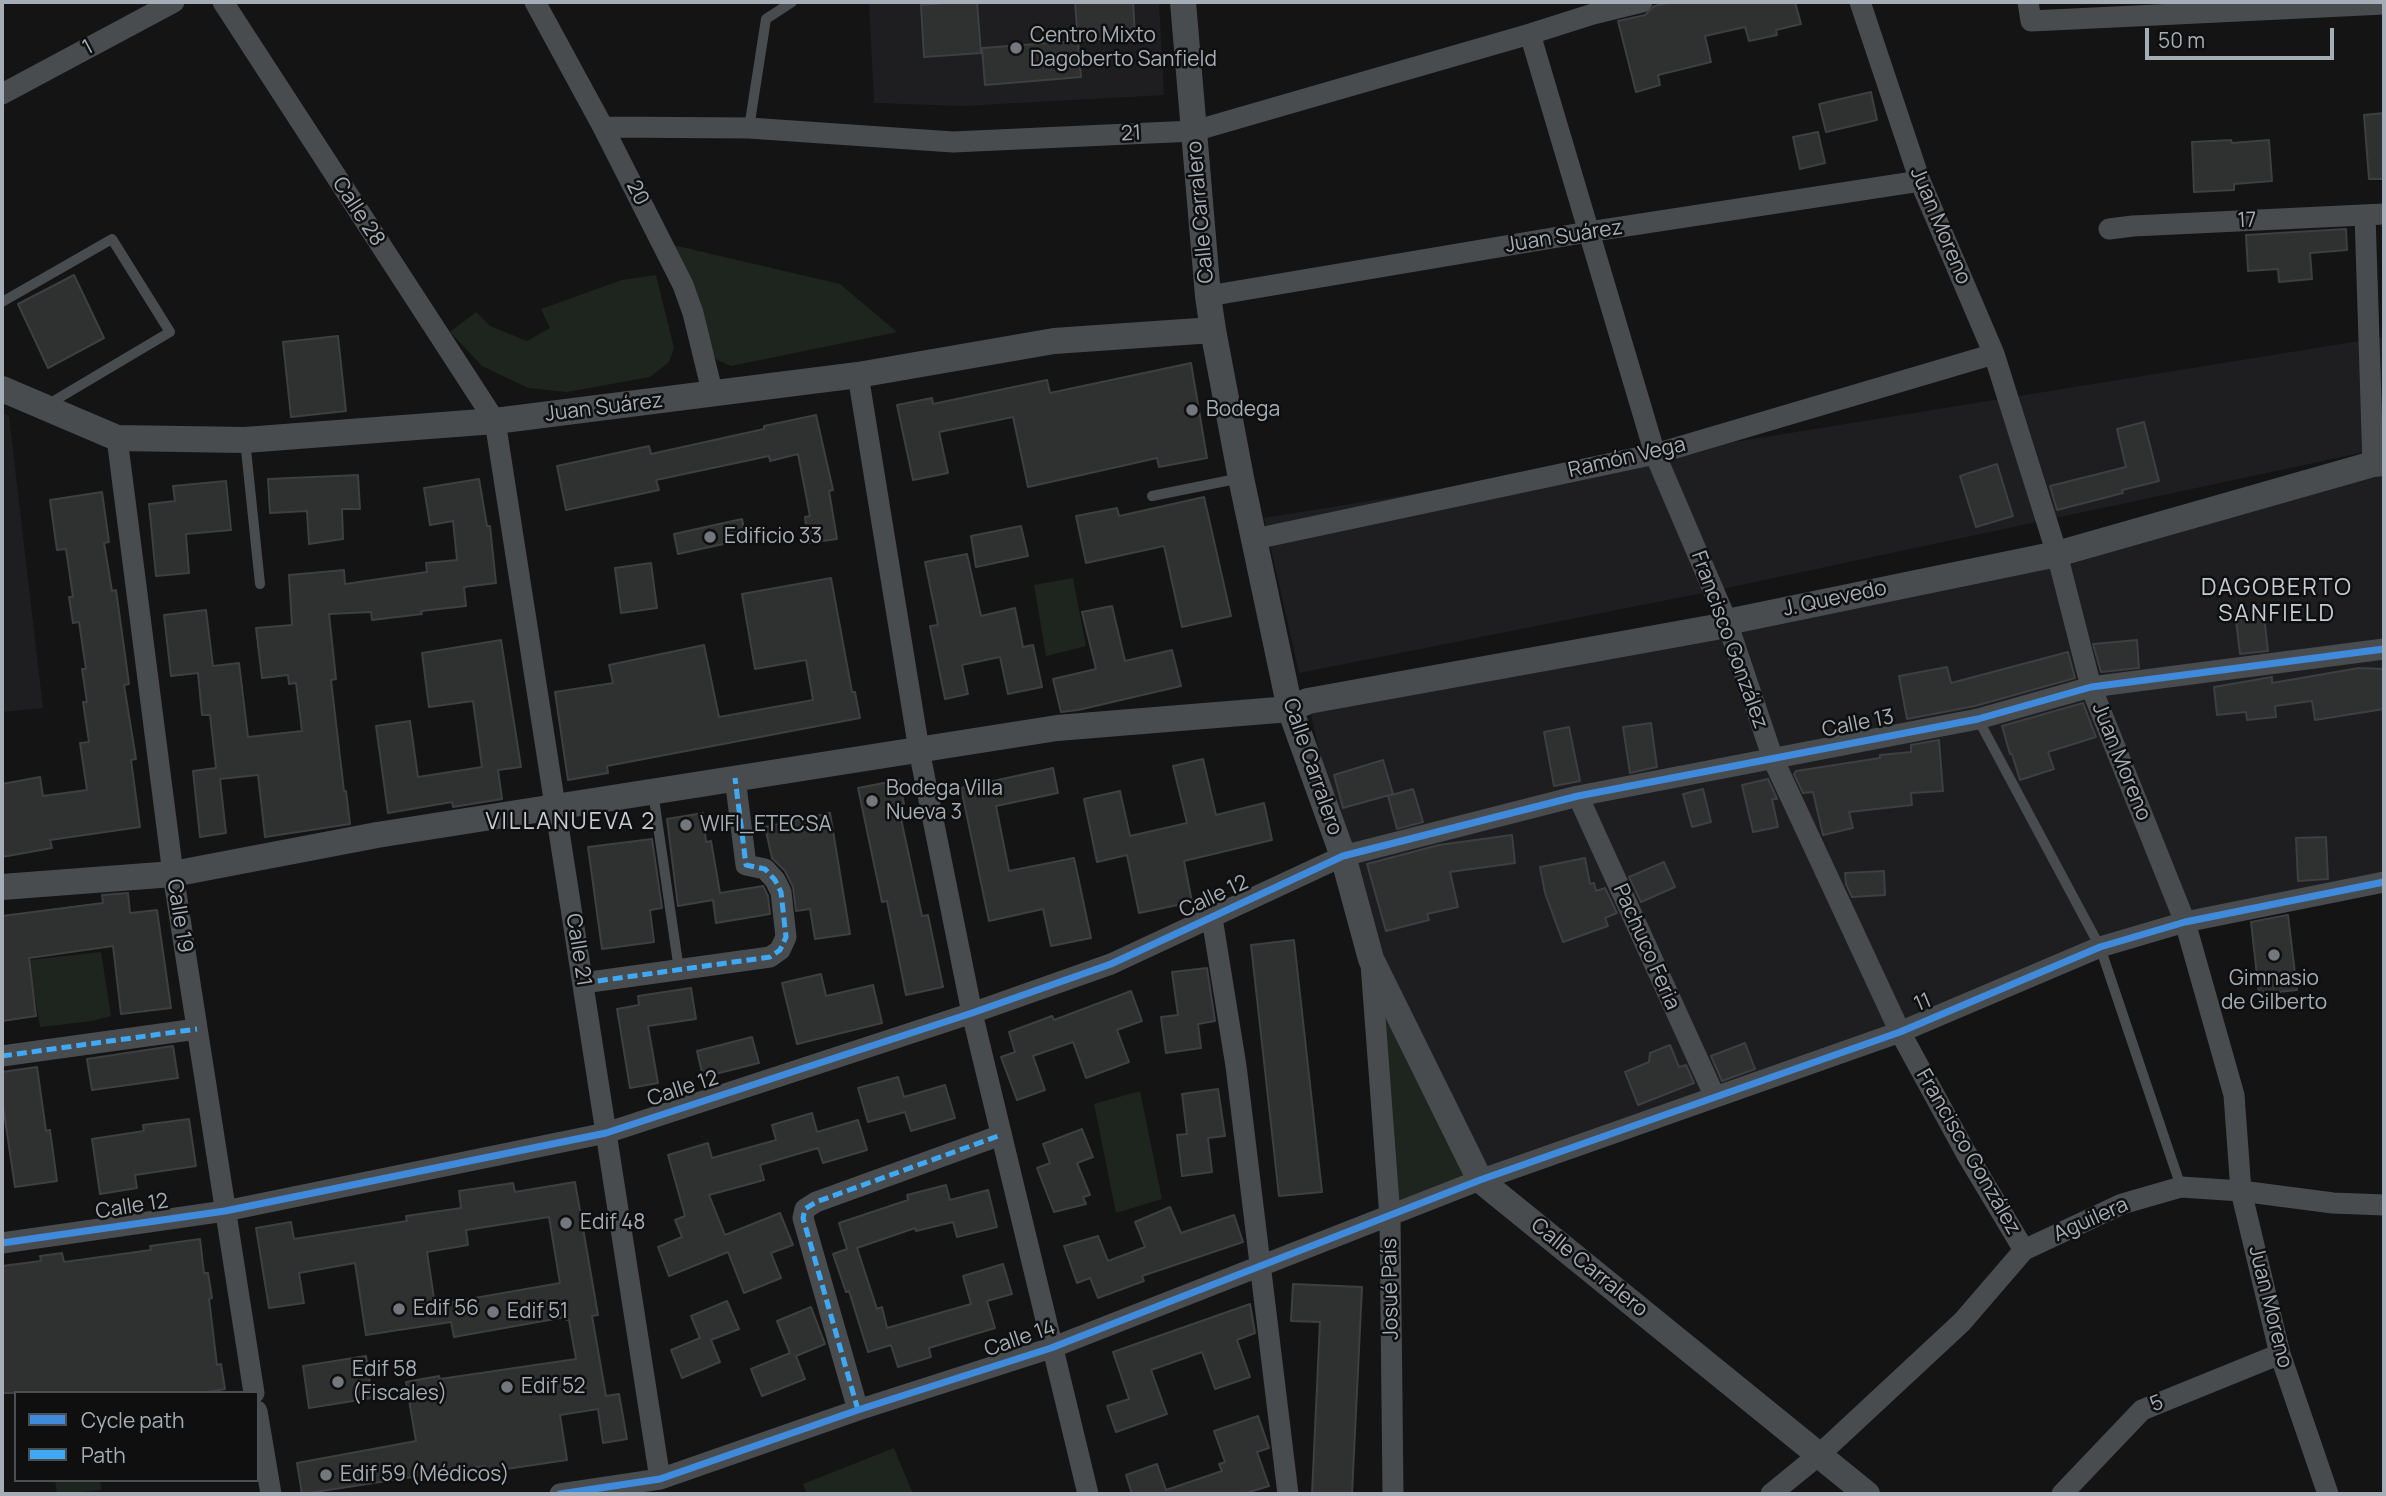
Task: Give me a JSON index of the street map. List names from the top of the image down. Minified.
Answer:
{"streets":{"street":["1","21","20","Calle 28","Calle Carralero","17","Juan Moreno","Juan Suárez","Ramón Vega","J. Quevedo","Francisco González","Calle 13","Calle 12","Calle 19","Pachuco Feria","Calle 21","11","Aguilera","Josué País","Calle 14","5"]},"crossings":[["21","20"],["21","Calle Carralero"],["21","Francisco González"],["20","Juan Suárez"],["Calle 28","Juan Suárez"],["Calle 28","Calle 21"],["Calle Carralero","Juan Suárez"],["Calle Carralero","Ramón Vega"],["Calle Carralero","J. Quevedo"],["Calle Carralero","Calle 13"],["Calle Carralero","Calle 12"],["Calle Carralero","11"],["Calle Carralero","Aguilera"],["Calle Carralero","Josué País"],["Calle Carralero","Calle 14"],["Juan Moreno","Juan Suárez"],["Juan Moreno","Ramón Vega"],["Juan Moreno","J. Quevedo"],["Juan Moreno","Calle 13"],["Juan Moreno","11"],["Juan Moreno","Aguilera"],["Juan Moreno","5"],["Juan Suárez","Francisco González"],["Juan Suárez","Calle 19"],["Juan Suárez","Calle 21"],["Ramón Vega","Francisco González"],["J. Quevedo","Francisco González"],["J. Quevedo","Calle 19"],["J. Quevedo","Calle 21"],["Francisco González","Calle 13"],["Francisco González","11"],["Francisco González","Aguilera"],["Calle 13","Calle 12"],["Calle 13","Pachuco Feria"],["Calle 12","Calle 19"],["Calle 12","Calle 21"],["Pachuco Feria","11"],["Calle 21","Calle 14"],["11","Calle 14"],["Josué País","Calle 14"]],"districts":["DAGOBERTO SANFIELD","VILLANUEVA 2"],"places":["Centro Mixto Dagoberto Sanfield","Bodega","Edificio 33","Bodega Villa Nueva 3","WIFI_ETECSA","Gimnasio de Gilberto","Edif 48","Edif 56","Edif 51","Edif 58 (Fiscales)","Edif 52","Edif 59 (Médicos)"],"legend":["Cycle path","Path"],"scale_bar":"50 m"}
